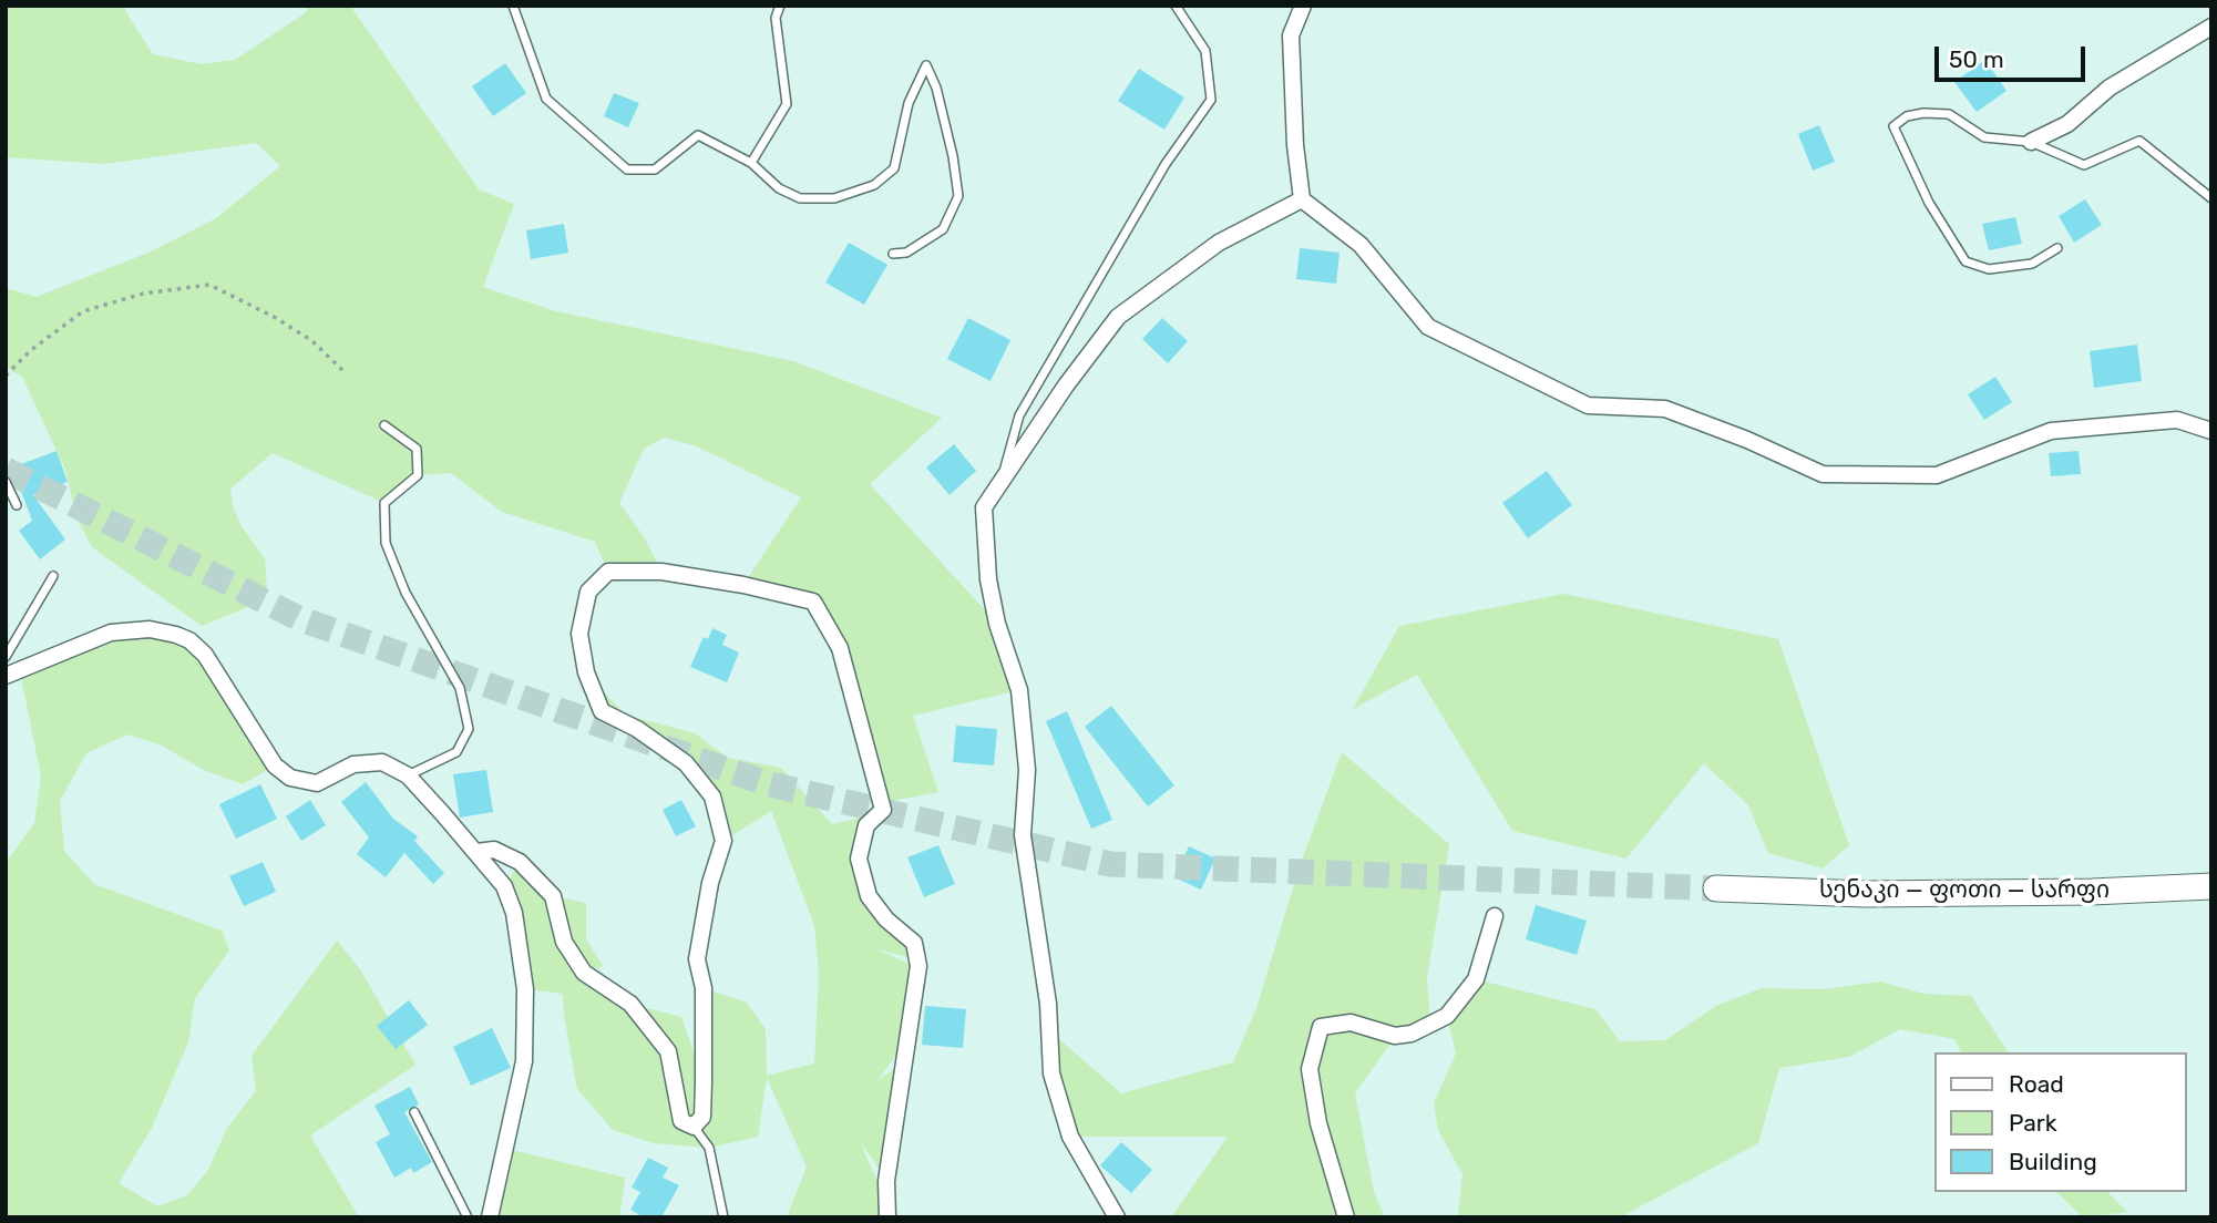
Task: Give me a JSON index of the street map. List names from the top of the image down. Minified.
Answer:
{"streets":{"highway":["სენაკი — ფოთი — სარფი"]},"legend":["Road","Park","Building"],"scale_bar":"50 m"}
